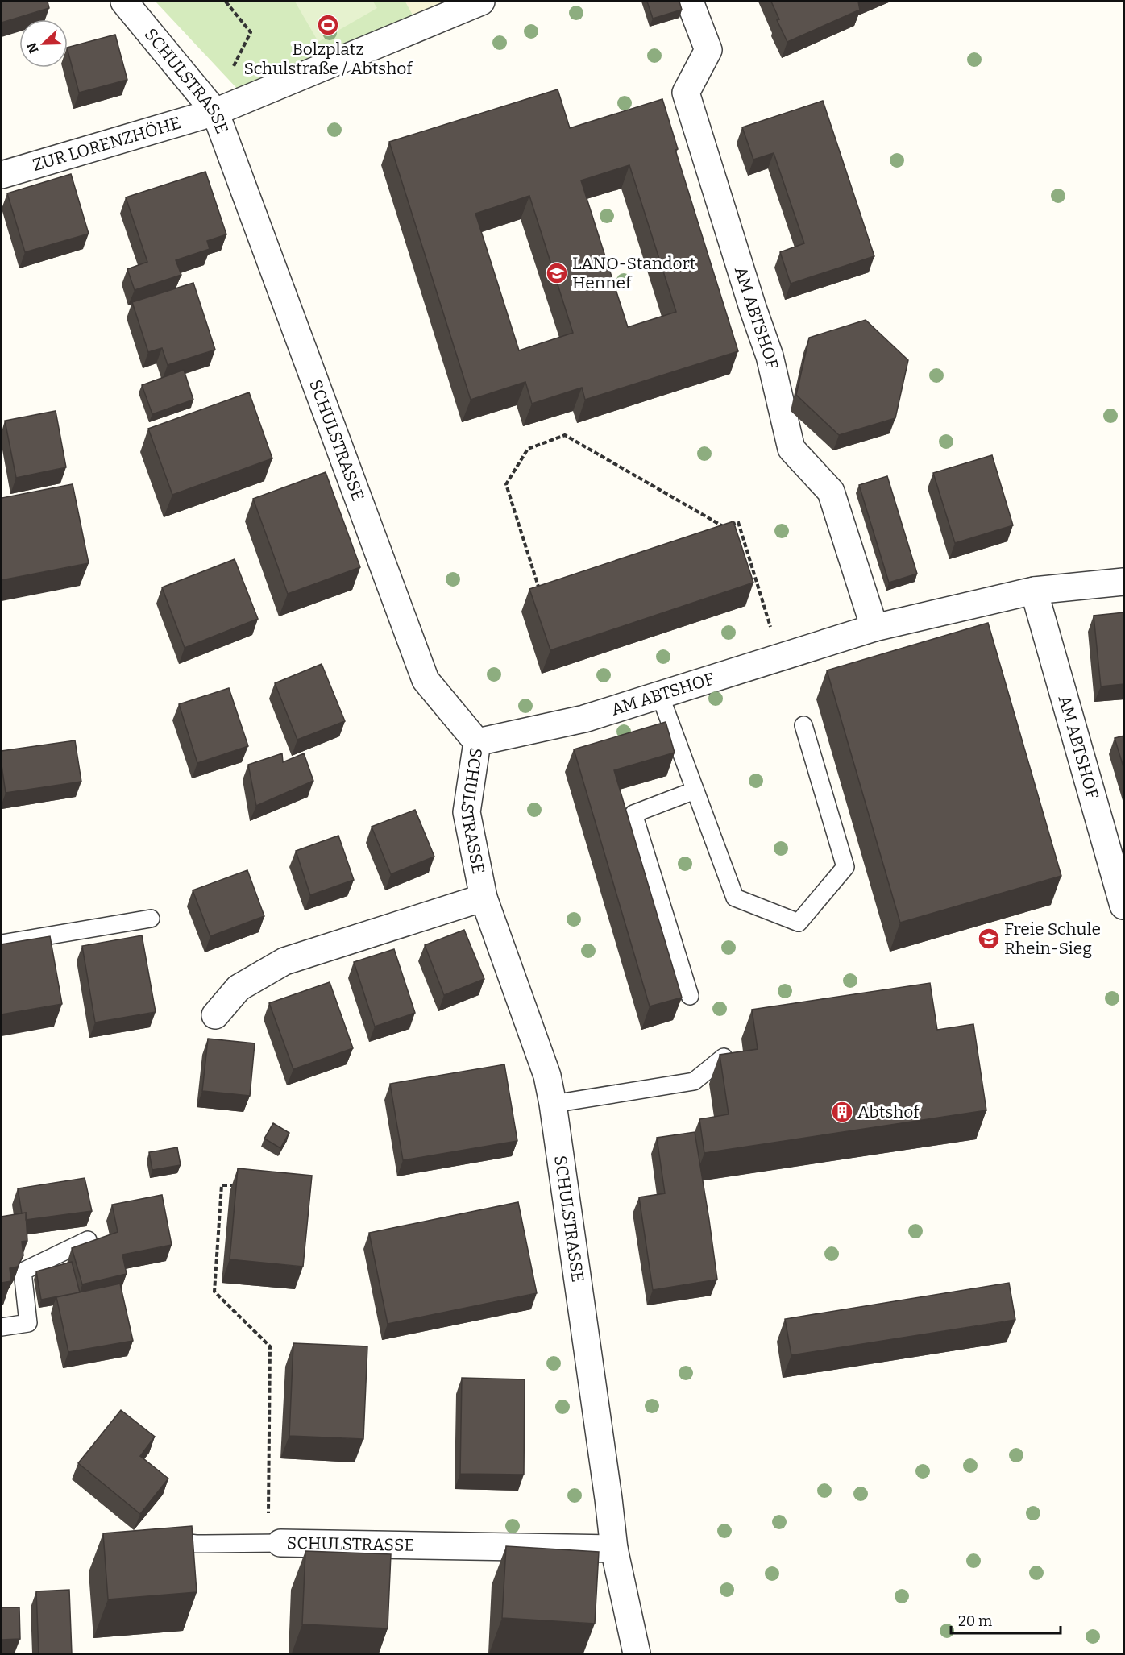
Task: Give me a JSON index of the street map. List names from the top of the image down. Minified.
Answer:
{"streets":{"street":["SCHULSTRASSE","ZUR LORENZHÖHE","AM ABTSHOF"]},"crossings":[["SCHULSTRASSE","ZUR LORENZHÖHE"],["SCHULSTRASSE","AM ABTSHOF"]],"places":{"sports":["Bolzplatz Schulstraße / Abtshof"],"school or university":["LANO-Standort Hennef","Freie Schule Rhein-Sieg"],"building":["Abtshof"]},"scale_bar":"20 m","north":"left"}
